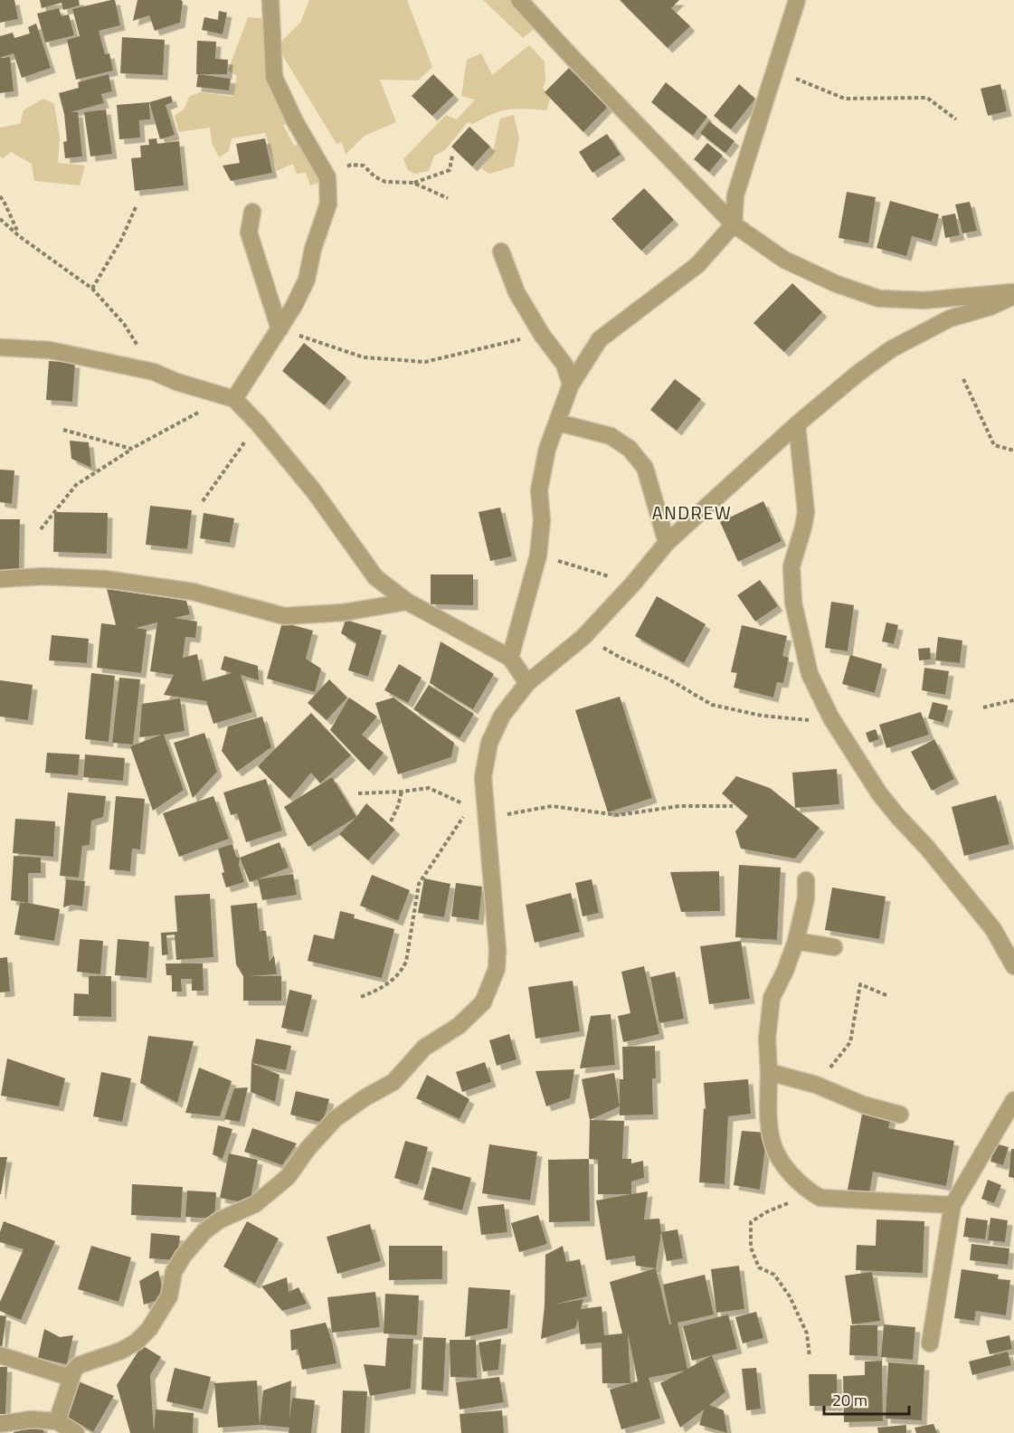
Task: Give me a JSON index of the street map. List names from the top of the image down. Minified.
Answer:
{"districts":["ANDREW"],"scale_bar":"20 m"}
